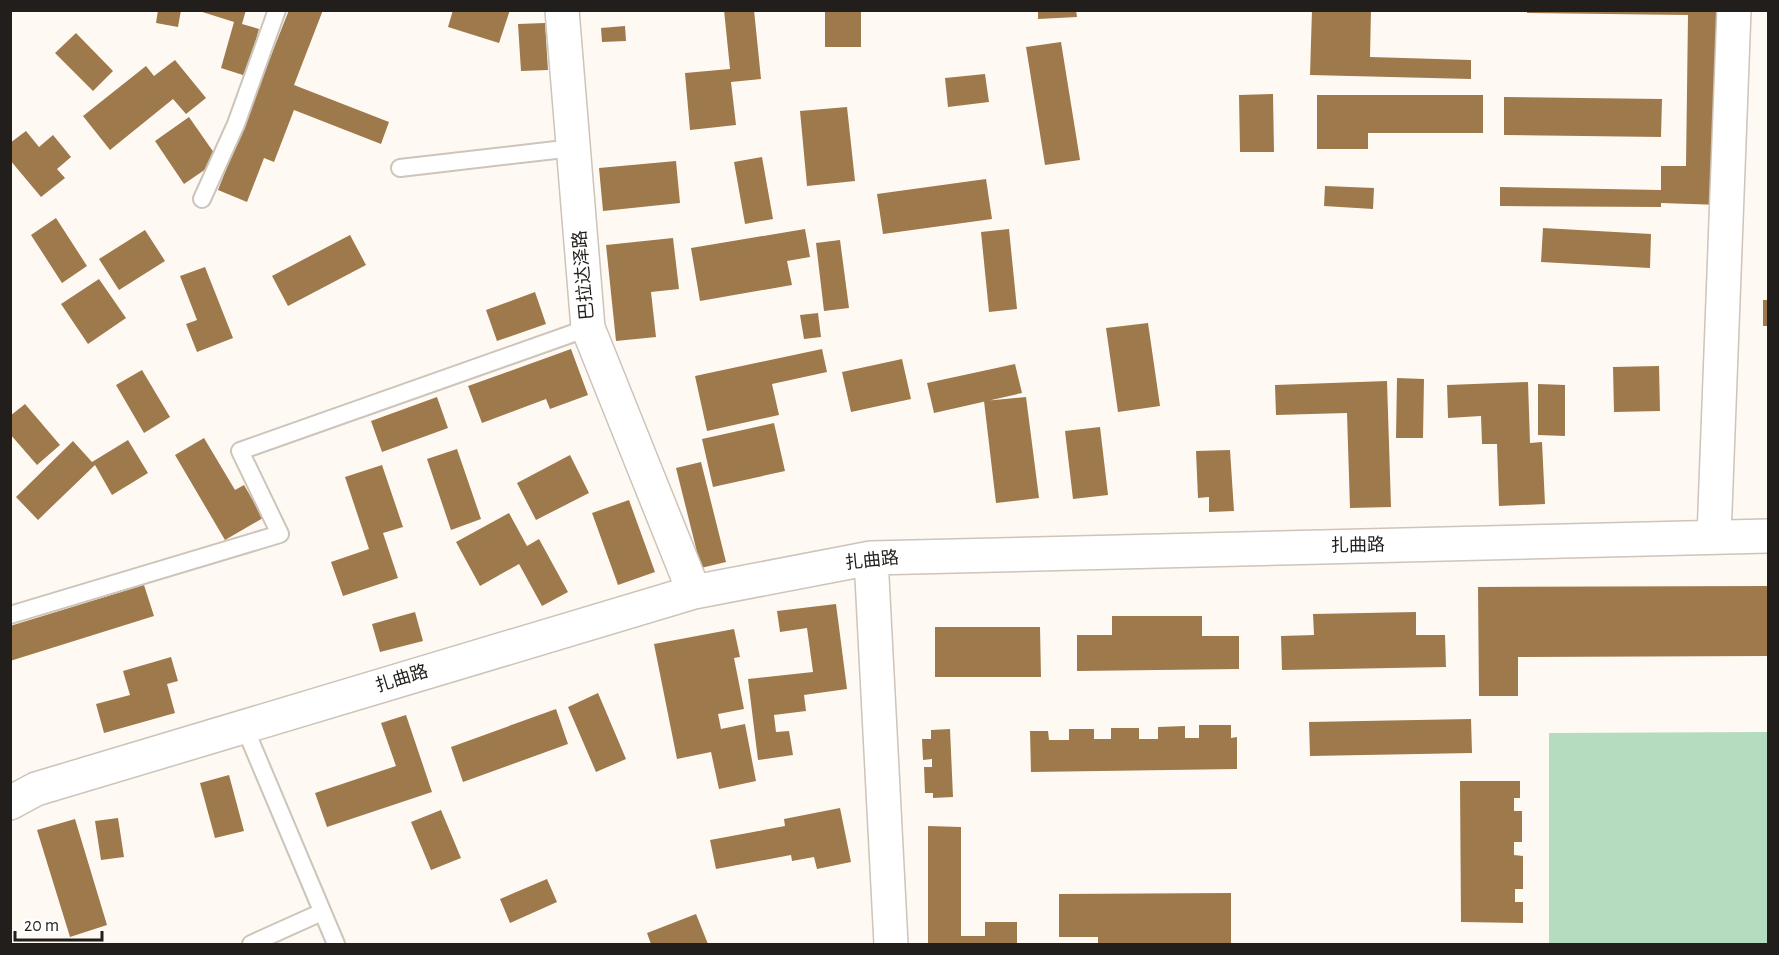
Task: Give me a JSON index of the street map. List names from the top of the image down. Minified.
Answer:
{"streets":{"street":["巴拉达泽路","扎曲路"]},"crossings":[["巴拉达泽路","扎曲路"]],"scale_bar":"20 m"}
